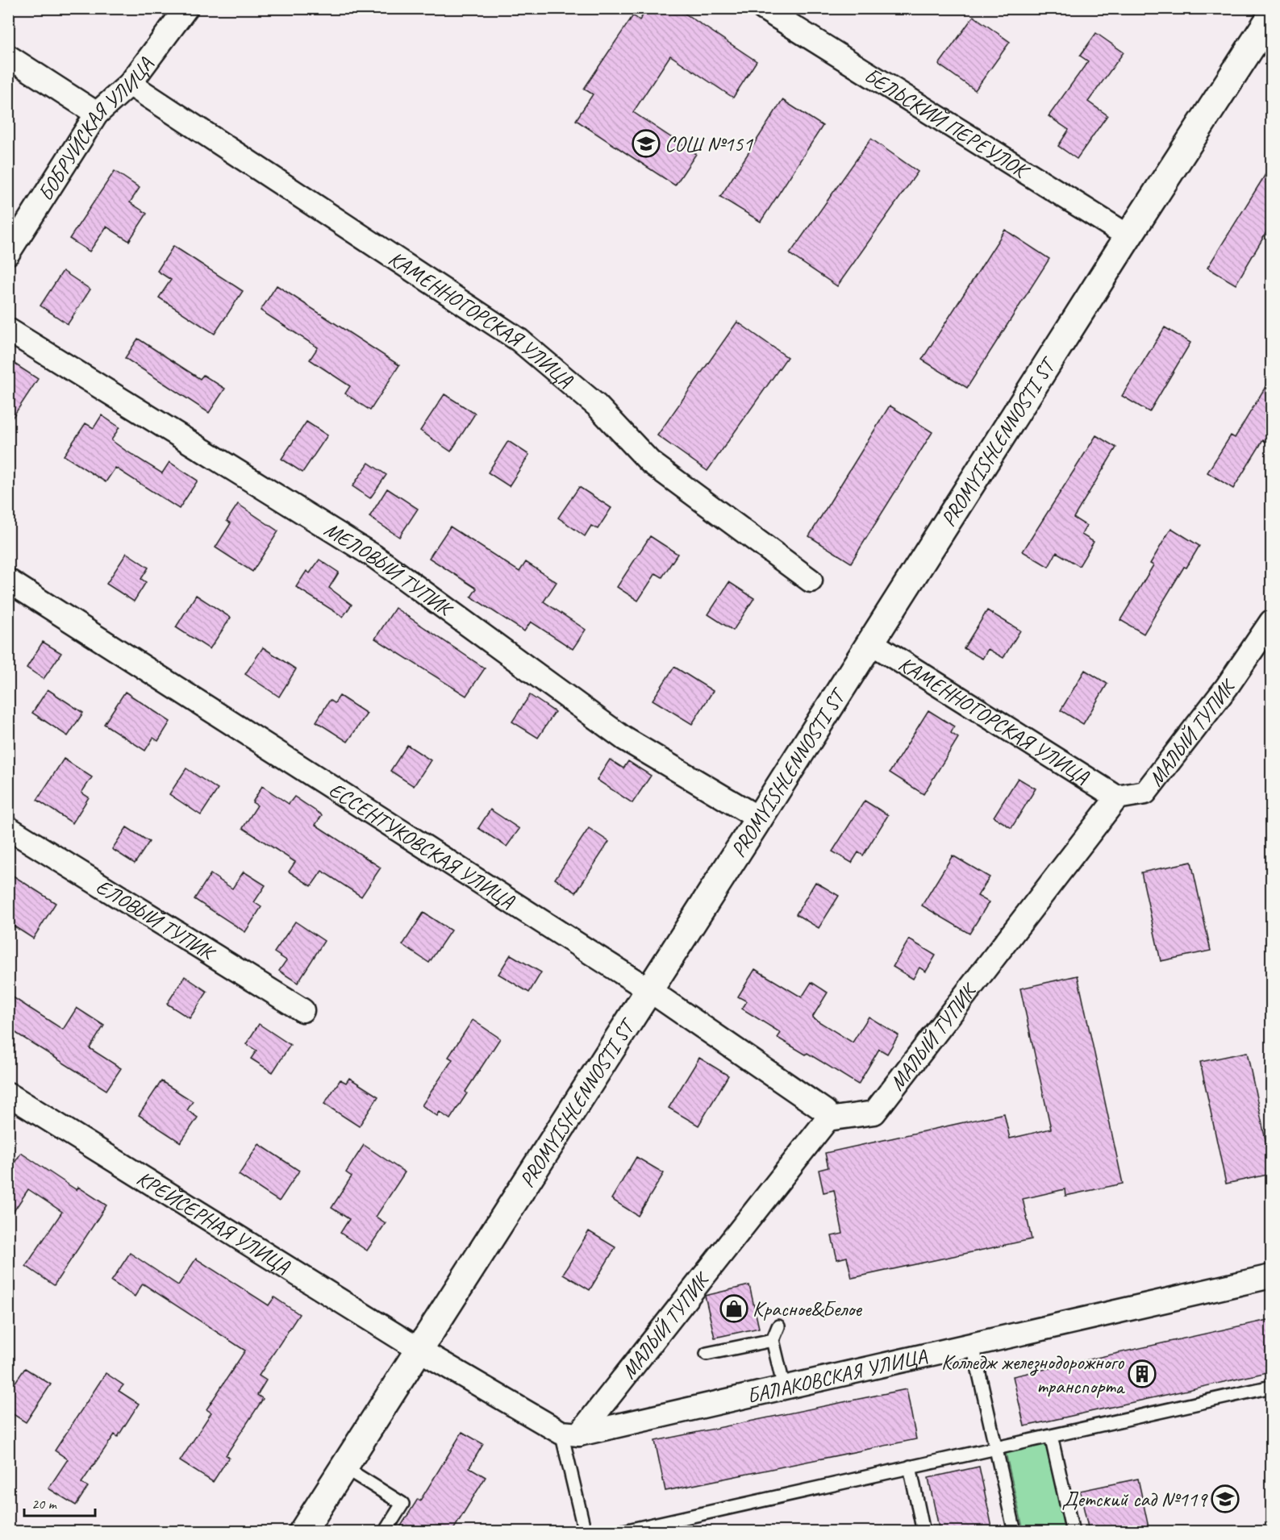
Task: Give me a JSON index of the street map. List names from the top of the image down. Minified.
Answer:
{"streets":{"main road":["PROMYISHLENNOSTI ST"],"street":["БЕЛЬСКИЙ ПЕРЕУЛОК","БОБРУЙСКАЯ УЛИЦА","КАМЕННОГОРСКАЯ УЛИЦА","МЕЛОВЫЙ ТУПИК","МАЛЫЙ ТУПИК","ЕССЕНТУКОВСКАЯ УЛИЦА","ЕЛОВЫЙ ТУПИК","КРЕЙСЕРНАЯ УЛИЦА","БАЛАКОВСКАЯ УЛИЦА"]},"crossings":[["БЕЛЬСКИЙ ПЕРЕУЛОК","PROMYISHLENNOSTI ST"],["БОБРУЙСКАЯ УЛИЦА","КАМЕННОГОРСКАЯ УЛИЦА"],["КАМЕННОГОРСКАЯ УЛИЦА","PROMYISHLENNOSTI ST"],["КАМЕННОГОРСКАЯ УЛИЦА","МАЛЫЙ ТУПИК"],["PROMYISHLENNOSTI ST","МЕЛОВЫЙ ТУПИК"],["PROMYISHLENNOSTI ST","ЕССЕНТУКОВСКАЯ УЛИЦА"],["PROMYISHLENNOSTI ST","КРЕЙСЕРНАЯ УЛИЦА"],["МАЛЫЙ ТУПИК","ЕССЕНТУКОВСКАЯ УЛИЦА"],["МАЛЫЙ ТУПИК","БАЛАКОВСКАЯ УЛИЦА"]],"places":{"school or university":["СОШ №151","Детский сад №119"],"shop":["Красное&Белое"],"building":["Колледж железнодорожного транспорта"]},"scale_bar":"20 m"}
